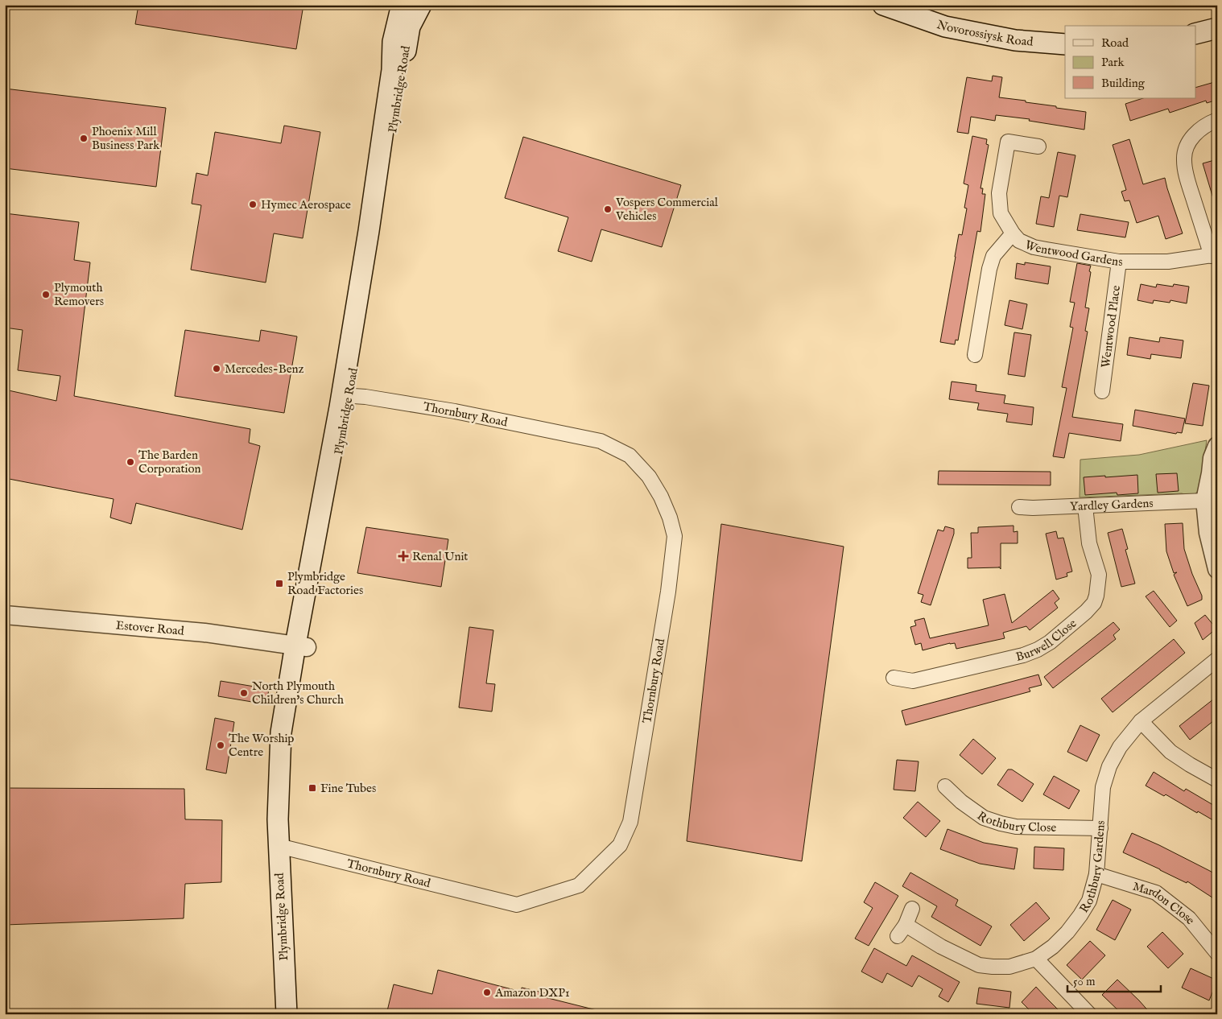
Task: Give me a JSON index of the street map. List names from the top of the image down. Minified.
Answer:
{"streets":{"main road":["Novorossiysk Road","Plymbridge Road"],"street":["Wentwood Gardens","Wentwood Place","Thornbury Road","Yardley Gardens","Estover Road","Burwell Close","Rothbury Close","Rothbury Gardens","Mardon Close"]},"crossings":[["Plymbridge Road","Thornbury Road"],["Plymbridge Road","Estover Road"],["Wentwood Gardens","Wentwood Place"],["Yardley Gardens","Burwell Close"],["Rothbury Close","Rothbury Gardens"],["Rothbury Gardens","Mardon Close"]],"places":{"other":["Phoenix Mill Business Park","Hymec Aerospace","Vospers Commercial Vehicles","Plymouth Removers","Mercedes-Benz","The Barden Corporation","North Plymouth Children's Church","The Worship Centre","Amazon DXP1"],"health":["Renal Unit"],"transit":["Plymbridge Road Factories","Fine Tubes"]},"legend":["Road","Park","Building"],"scale_bar":"50 m"}
